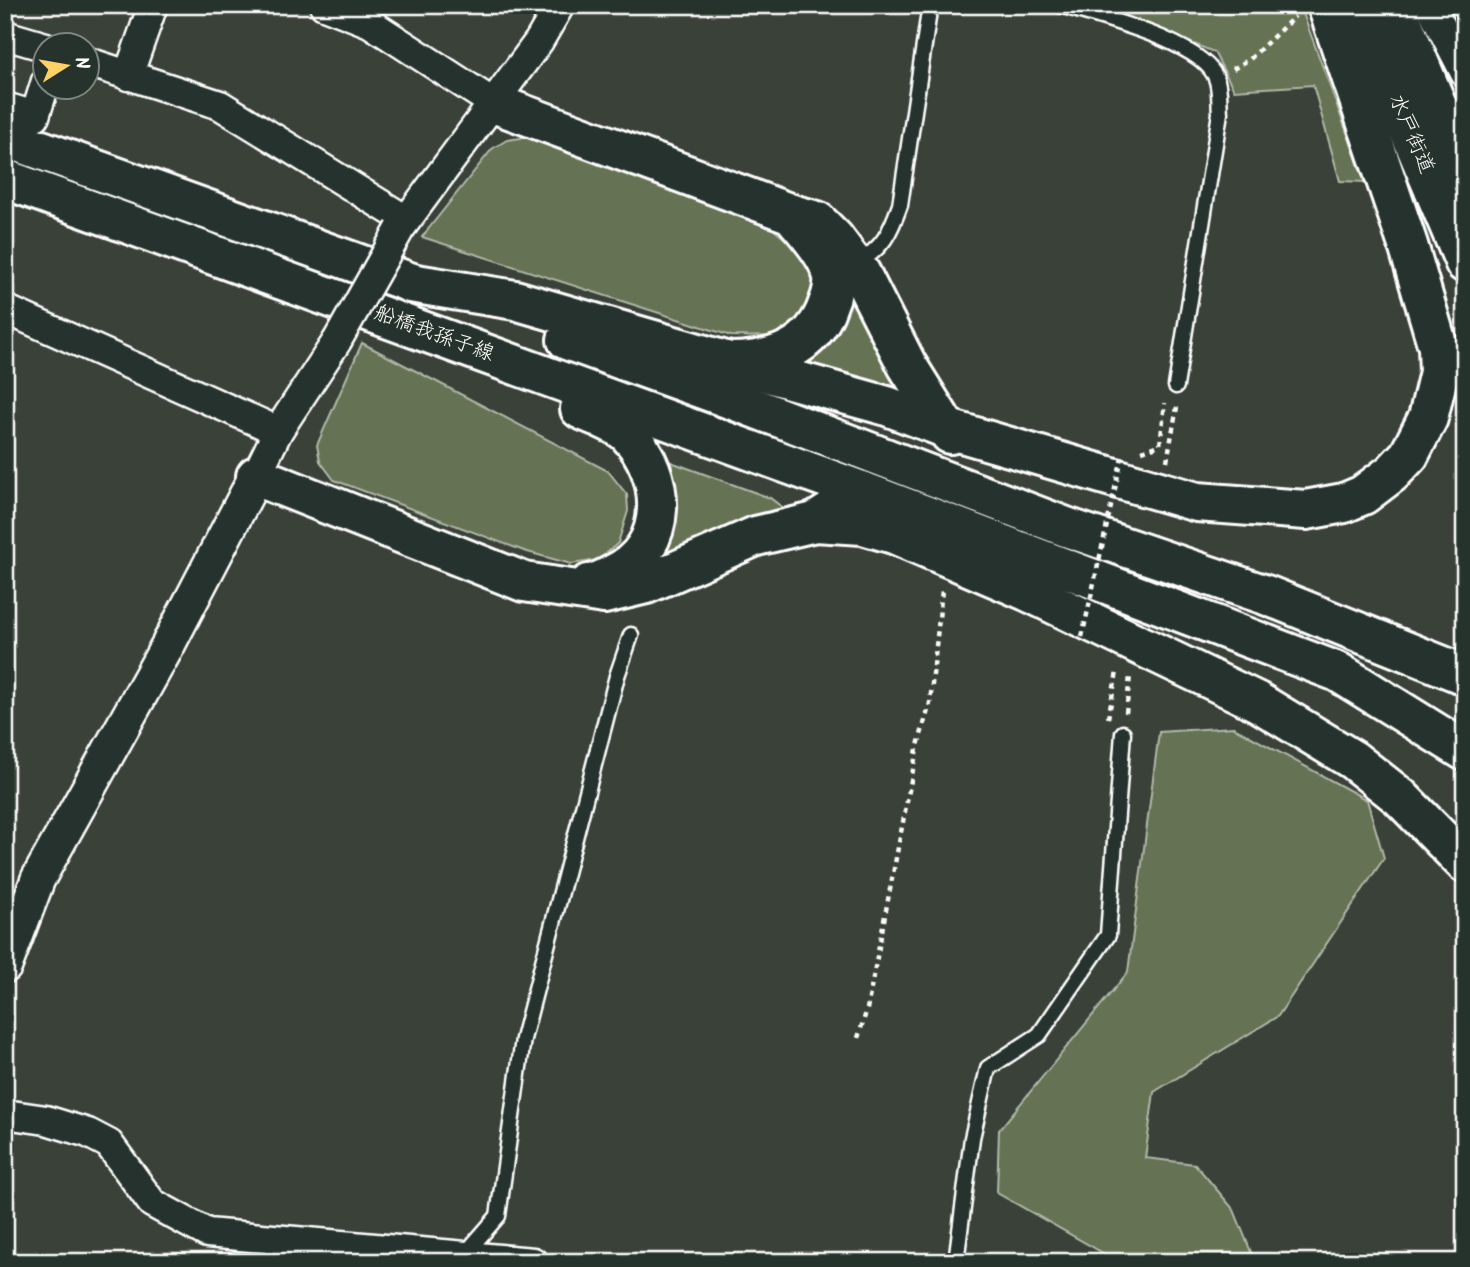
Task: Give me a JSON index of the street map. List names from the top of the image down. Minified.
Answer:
{"streets":{"main road":["水戸街道","船橋我孫子線"]},"north":"right"}
